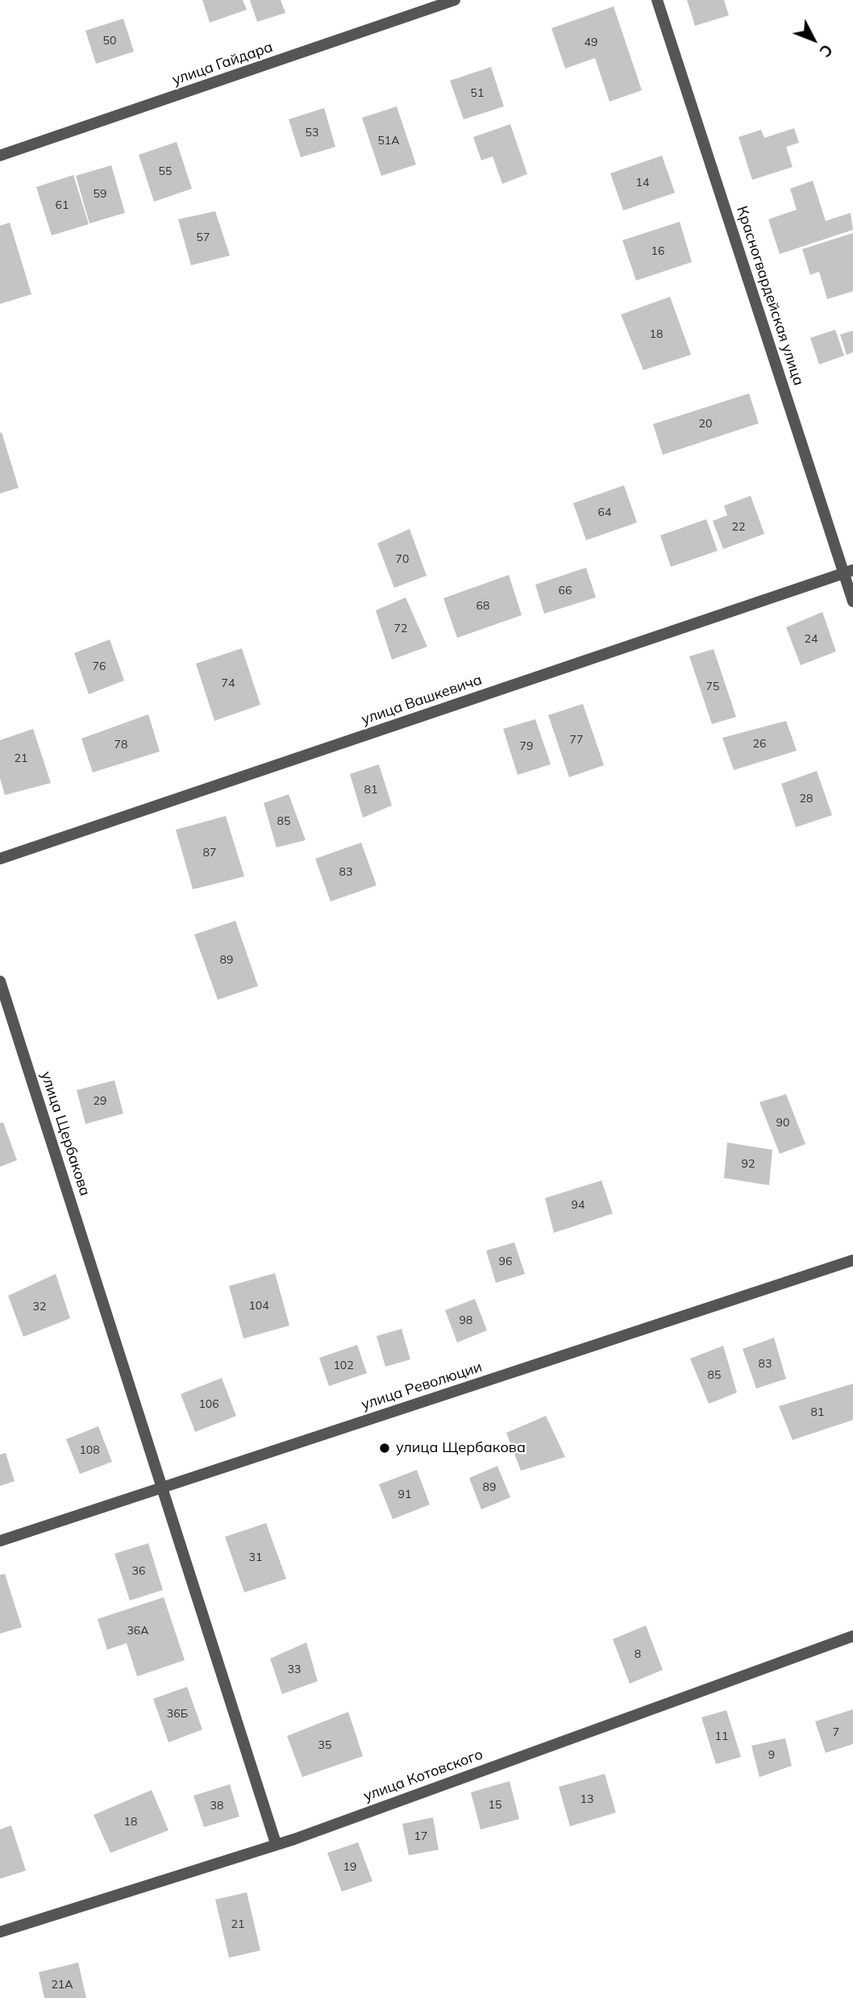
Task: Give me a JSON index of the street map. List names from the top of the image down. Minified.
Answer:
{"streets":{"street":["улица Гайдара","Красногвардейская улица","улица Вашкевича","улица Щербакова","улица Революции","улица Котовского"]},"crossings":[["Красногвардейская улица","улица Вашкевича"],["улица Щербакова","улица Революции"],["улица Щербакова","улица Котовского"]],"places":["улица Щербакова"],"house_numbers":["50","49","51","53","51А","55","14","59","61","57","16","18","20","64","22","70","66","68","72","24","76","74","75","77","26","78","79","21","81","28","85","87","83","89","29","90","92","94","96","104","32","98","83","102","85","106","81","108","89","91","31","36","36А","8","33","36Б","7","11","35","9","13","15","38","18","17","19","21","21А"],"north":"bottom right"}
